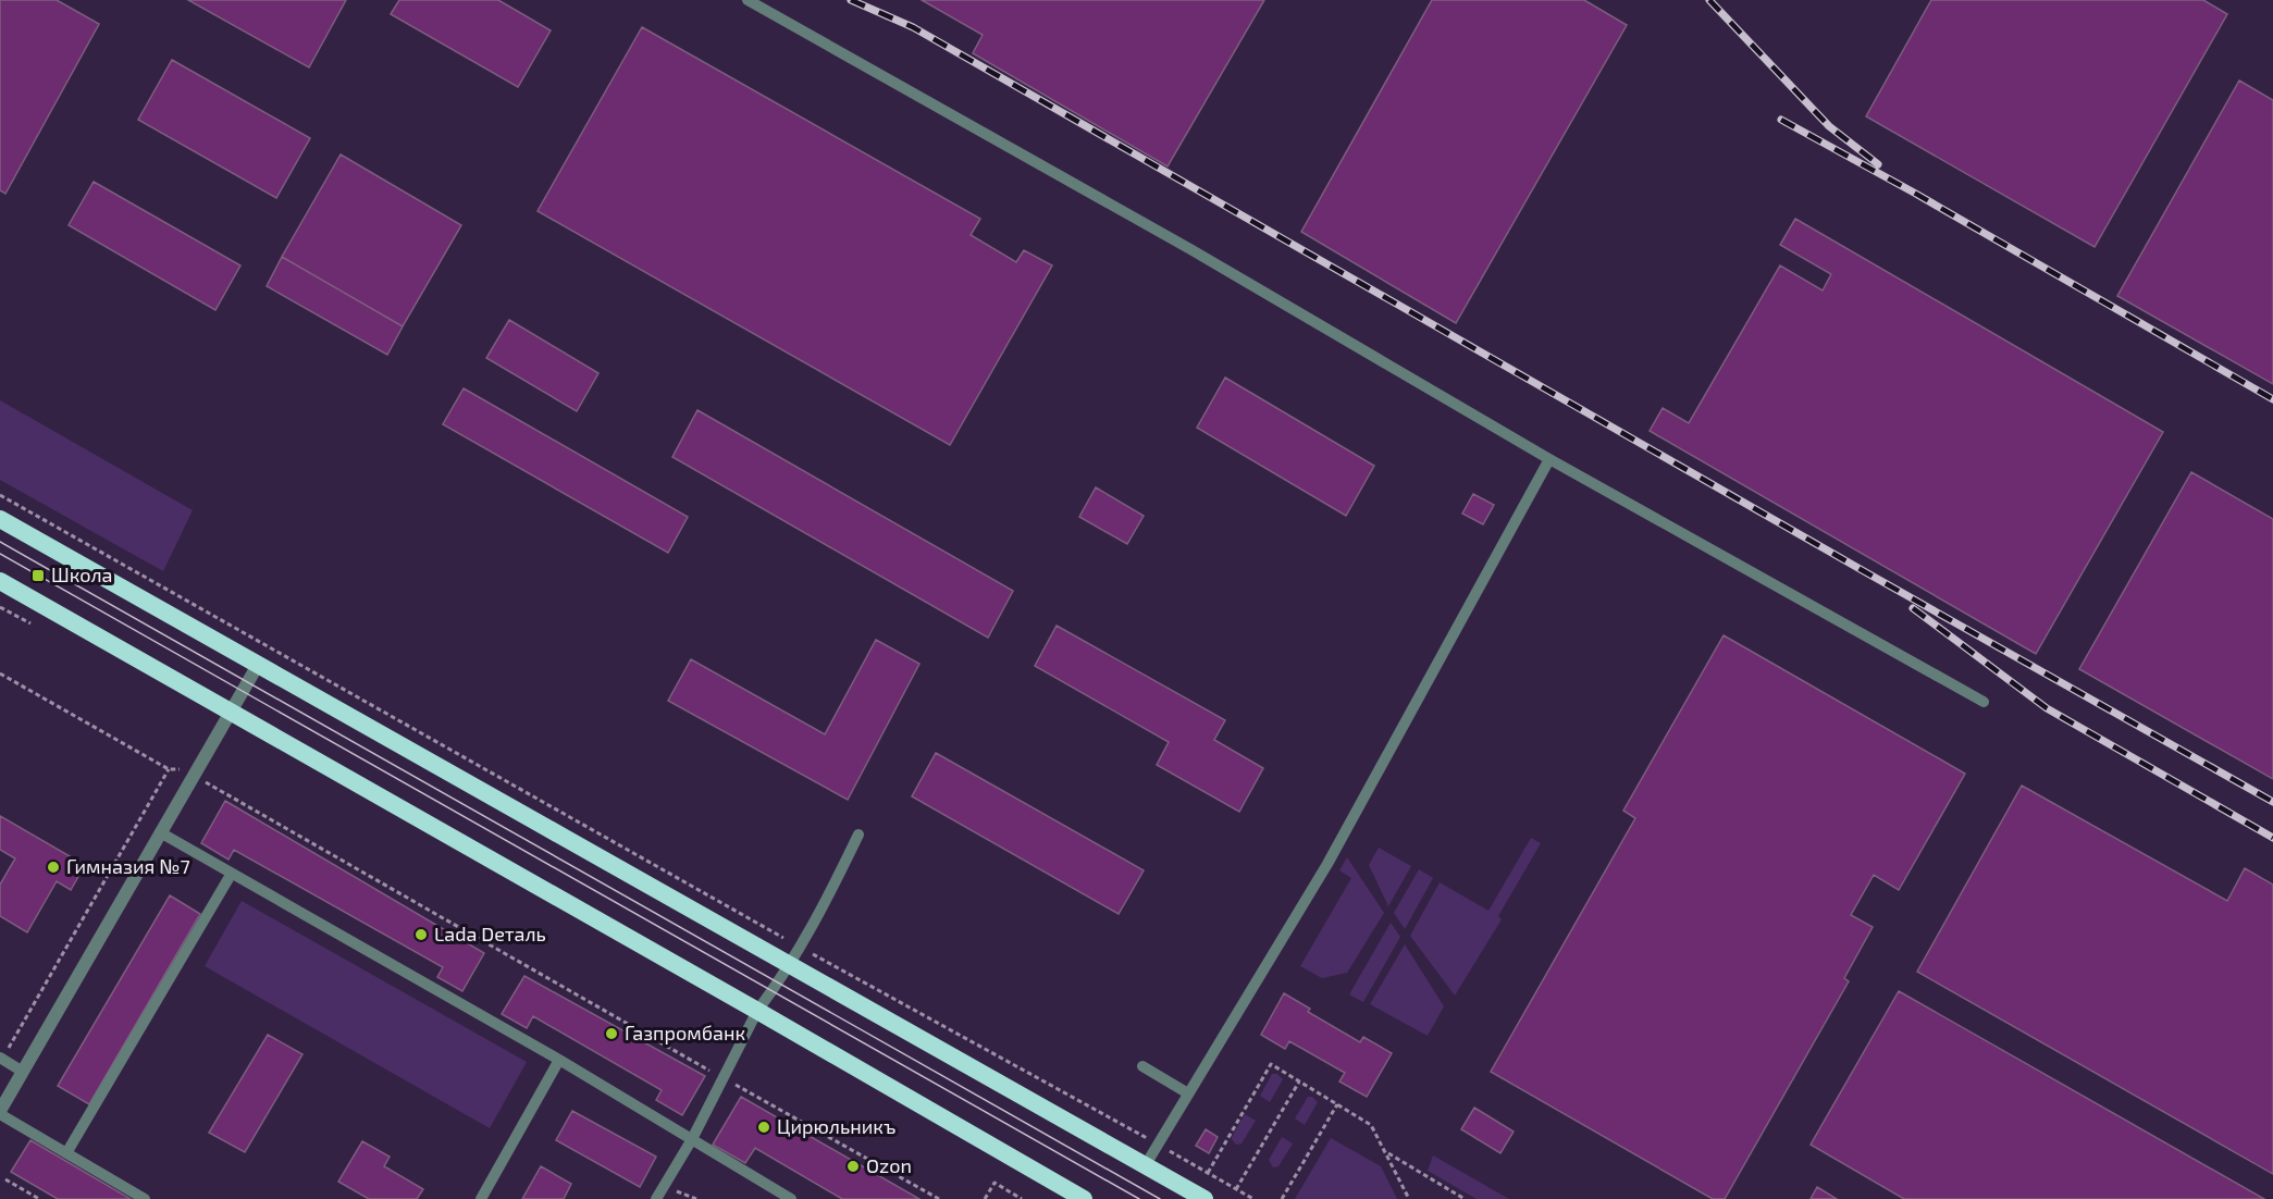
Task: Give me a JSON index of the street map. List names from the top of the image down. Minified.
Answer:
{"places":{"transit":["Школа"],"other":["Гимназия №7","Lada Dеталь","Газпромбанк","Цирюльникъ","Ozon"]}}
